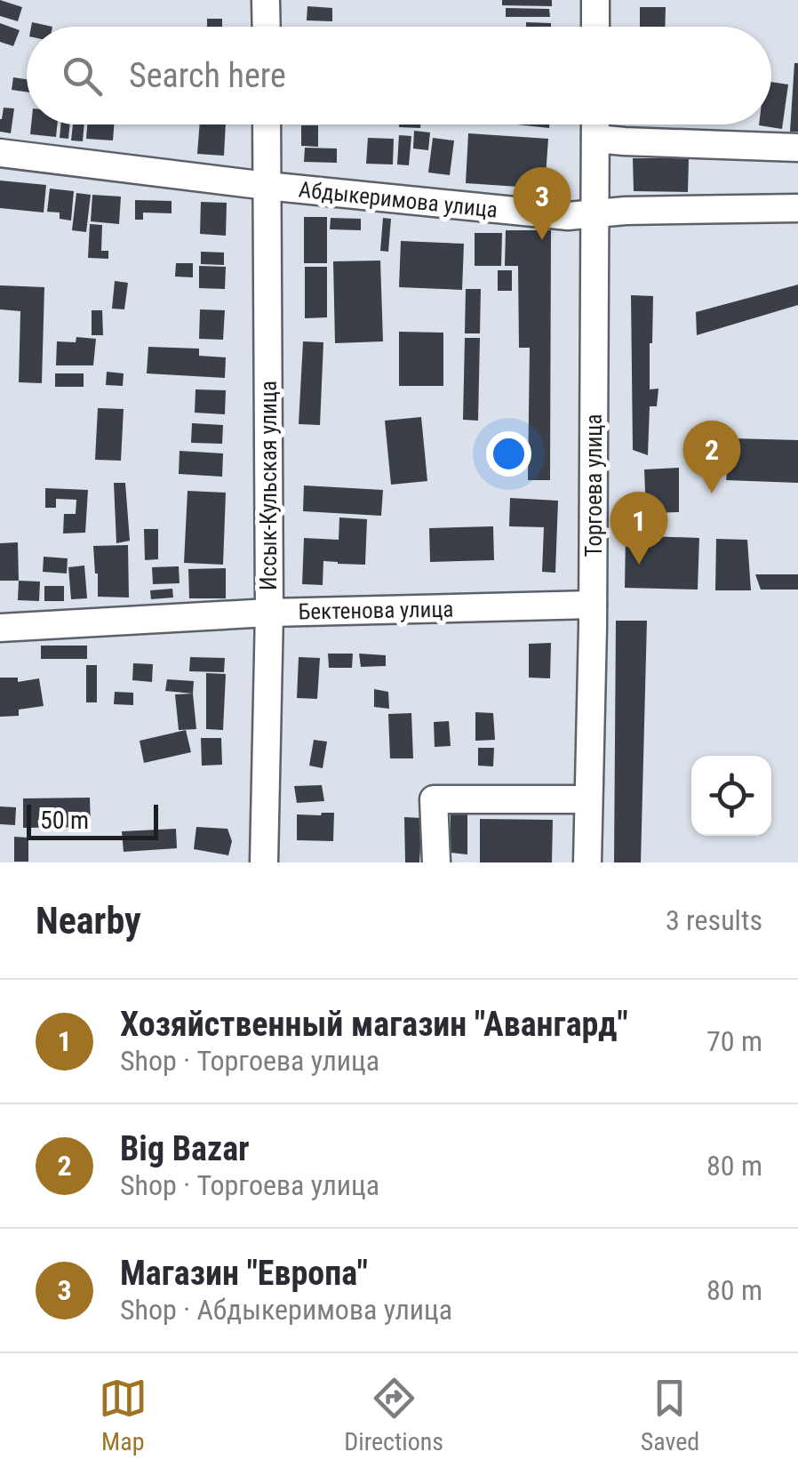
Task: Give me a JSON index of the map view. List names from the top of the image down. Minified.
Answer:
{"streets":{"street":["Абдыкеримова улица","Иссык-Кульская улица","Торгоева улица","Бектенова улица"]},"crossings":[["Абдыкеримова улица","Иссык-Кульская улица"],["Абдыкеримова улица","Торгоева улица"],["Иссык-Кульская улица","Бектенова улица"],["Торгоева улица","Бектенова улица"]],"scale_bar":"50 m","page":{"search":"Search here","pins":["3","2","1"],"scale":"50 m","heading":["Nearby","3 results"],"list":[{"mark":"1","name":"Хозяйственный магазин \"Авангард\"","note":"Shop · Торгоева улица","value":"70 m"},{"mark":"2","name":"Big Bazar","note":"Shop · Торгоева улица","value":"80 m"},{"mark":"3","name":"Магазин \"Европа\"","note":"Shop · Абдыкеримова улица","value":"80 m"}],"nav":["Map","Directions","Saved"]}}
